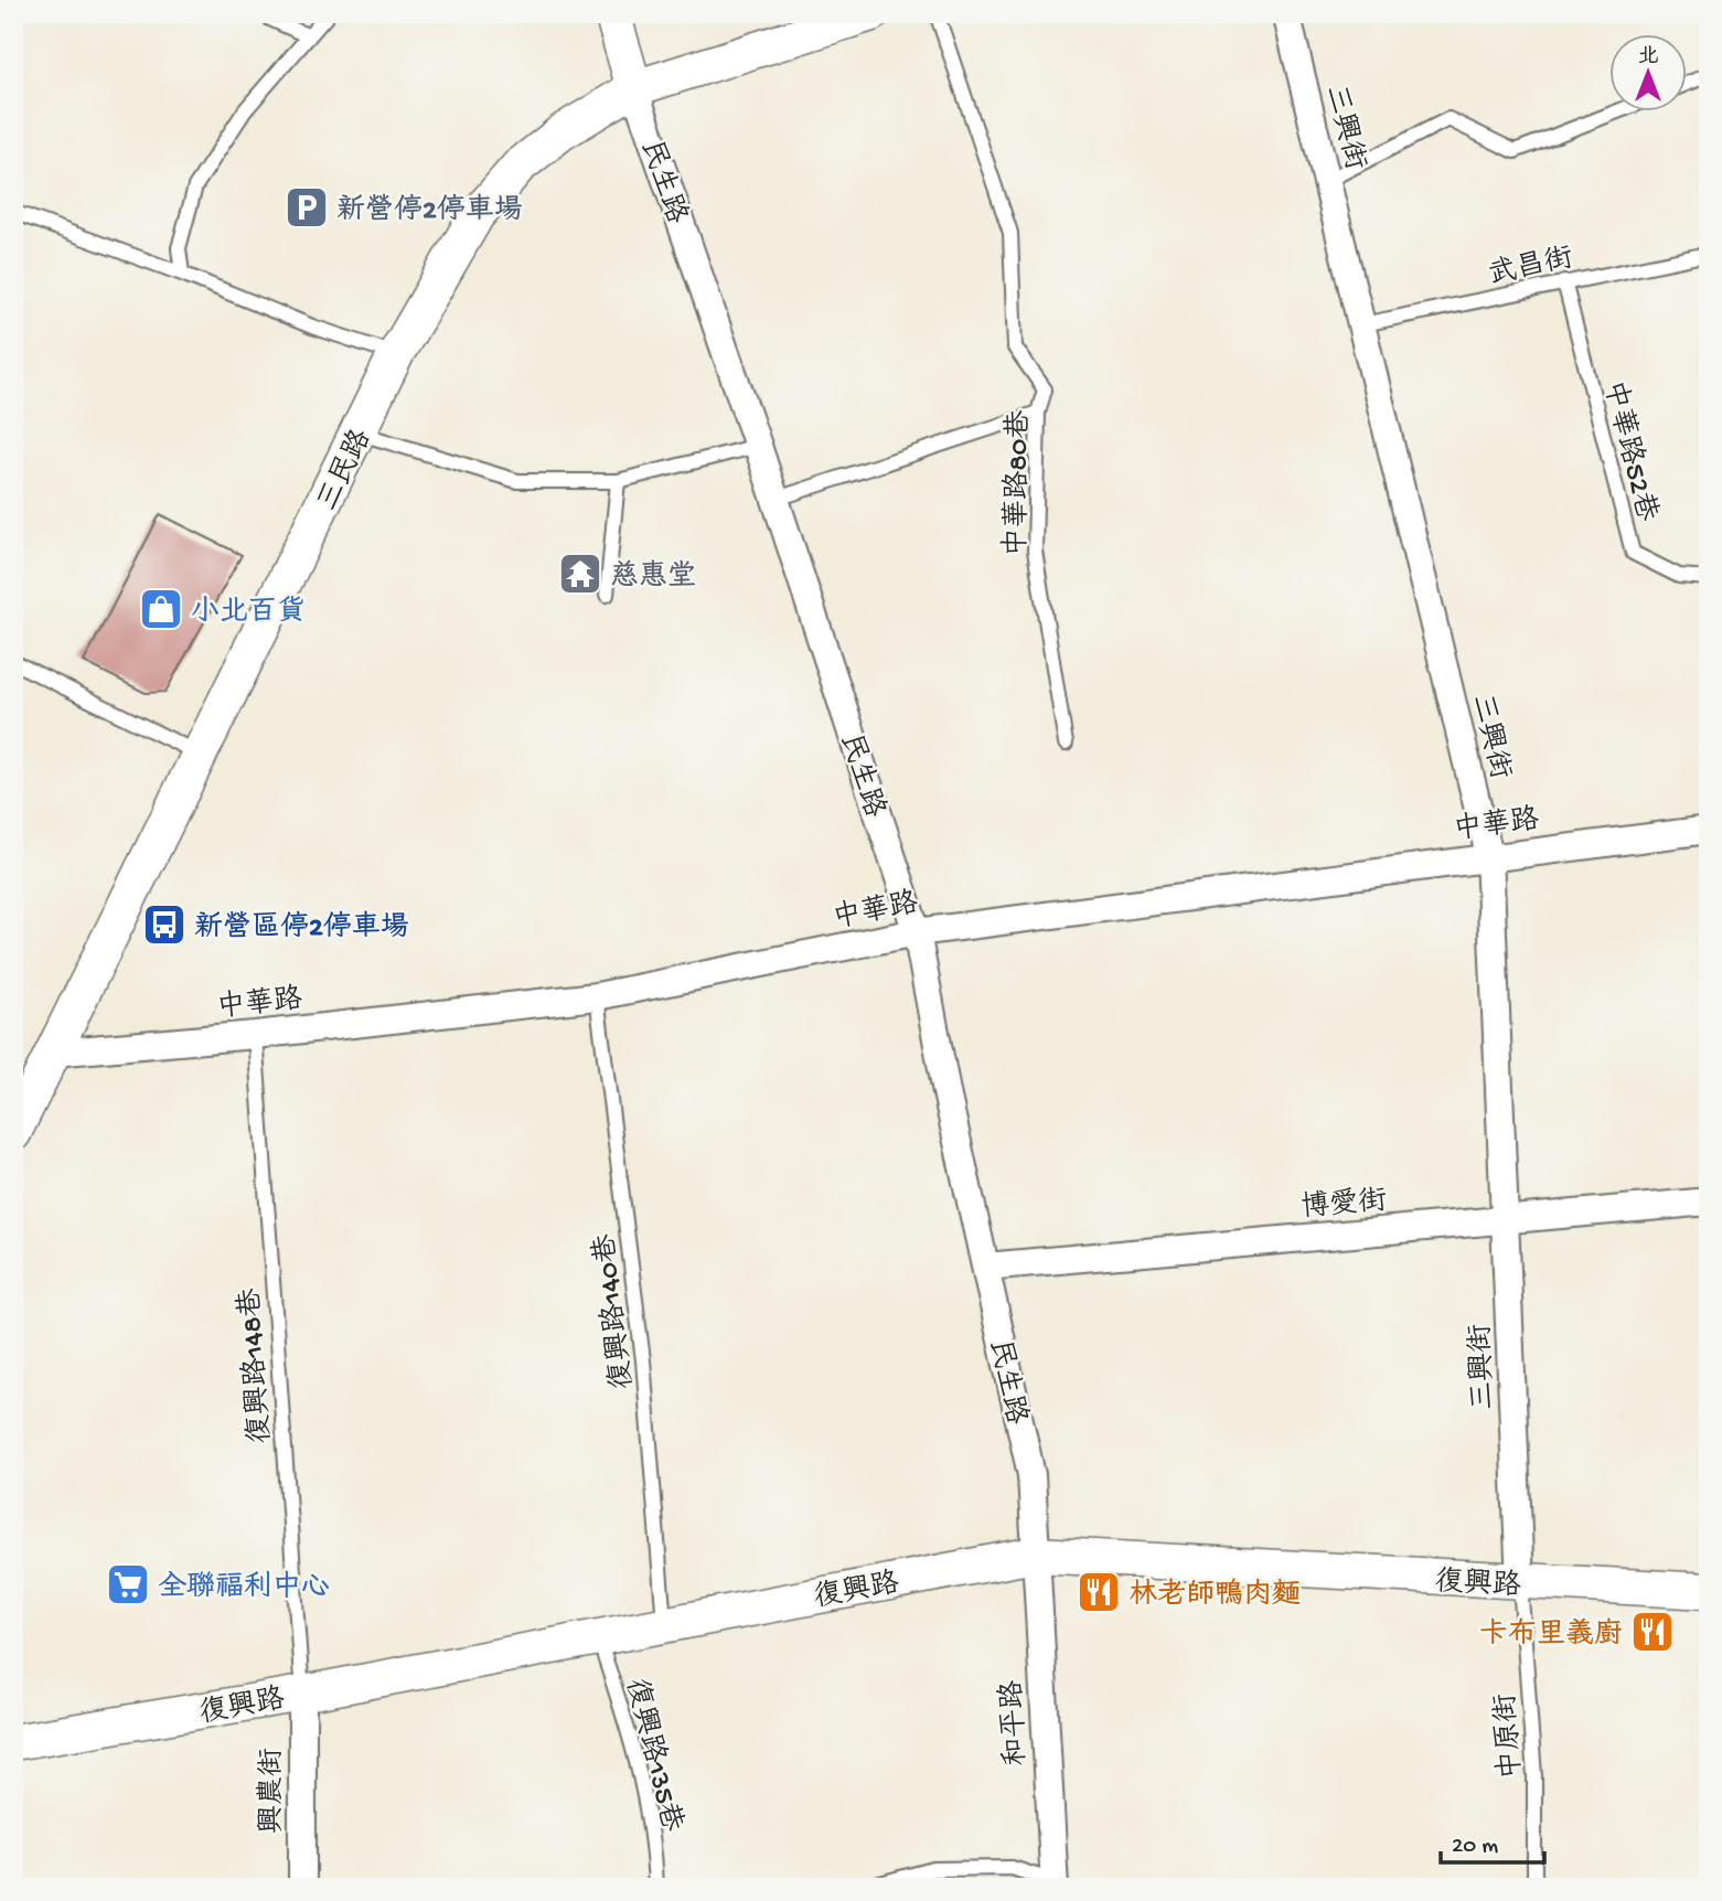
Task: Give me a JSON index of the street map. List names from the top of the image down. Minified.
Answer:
{"streets":{"street":["三興街","民生路","三民路","中華路","博愛街","復興路","和平路","興農街"],"lane":["武昌街","中華路52巷","中華路80巷","復興路140巷","復興路148巷","中原街","復興路135巷"]},"crossings":[["三興街","武昌街"],["三興街","中華路"],["三興街","博愛街"],["三興街","復興路"],["三興街","中原街"],["民生路","三民路"],["民生路","中華路"],["民生路","博愛街"],["民生路","復興路"],["民生路","和平路"],["武昌街","中華路52巷"],["三民路","中華路"],["中華路","復興路140巷"],["中華路","復興路148巷"],["復興路140巷","復興路"],["復興路148巷","復興路"],["復興路148巷","興農街"],["復興路","和平路"],["復興路","中原街"],["復興路","復興路135巷"],["復興路","興農街"]],"places":{"parking":["新營停2停車場"],"temple":["慈惠堂"],"shop":["小北百貨"],"bus stop":["新營區停2停車場"],"supermarket":["全聯福利中心"],"restaurant":["林老師鴨肉麵","卡布里義廚"]},"scale_bar":"20 m","north":"top"}
